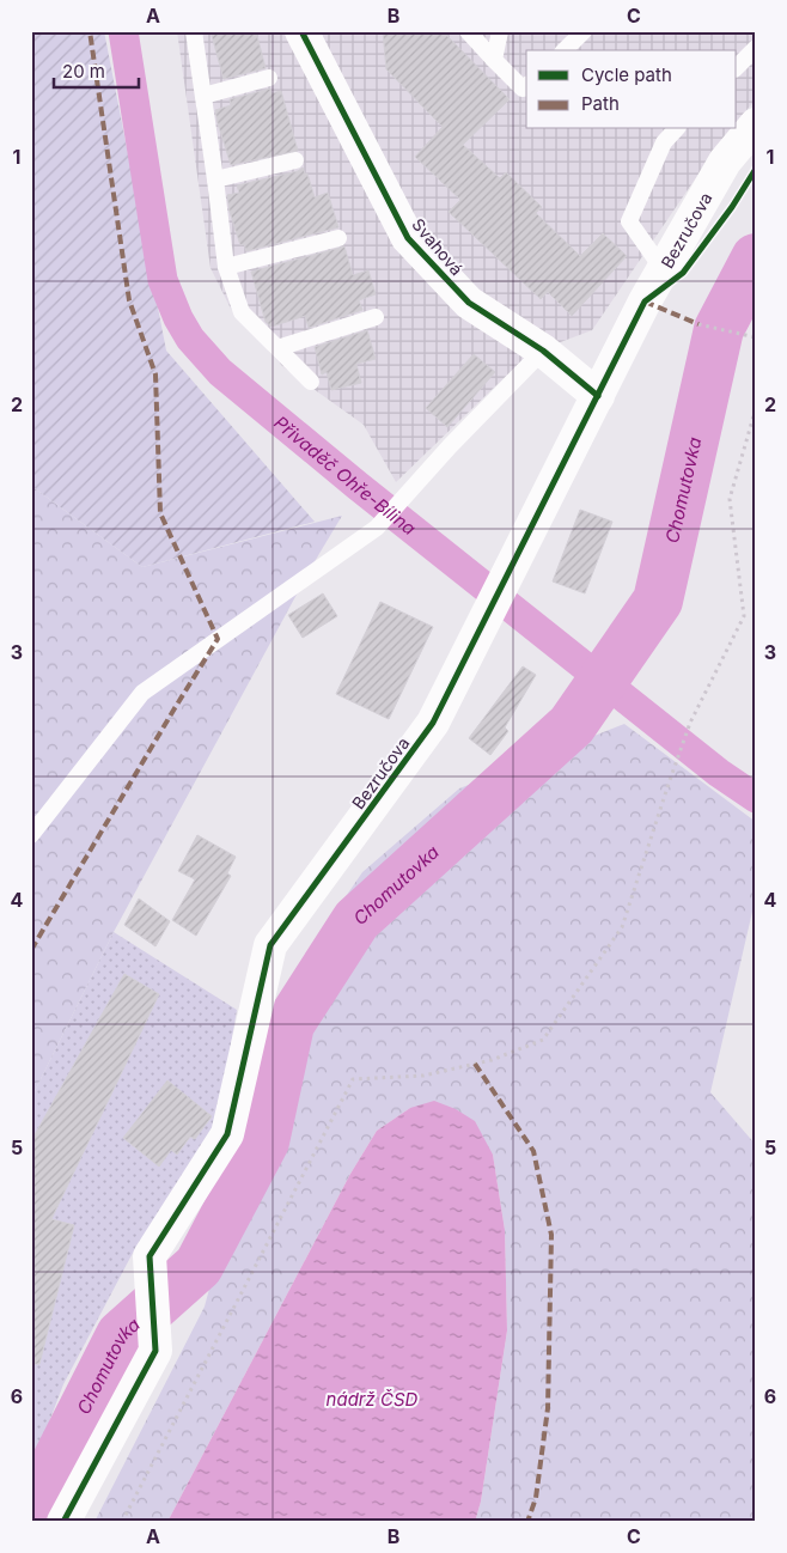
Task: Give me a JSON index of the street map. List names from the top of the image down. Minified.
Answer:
{"streets":{"street":["Bezručova","Svahová"]},"crossings":[["Bezručova","Svahová"]],"water":["Přivaděč Ohře-Bílina","Chomutovka","nádrž ČSD"],"legend":["Cycle path","Path"],"scale_bar":"20 m","grid":{"columns":["A","B","C"],"rows":["1","2","3","4","5","6"]}}
